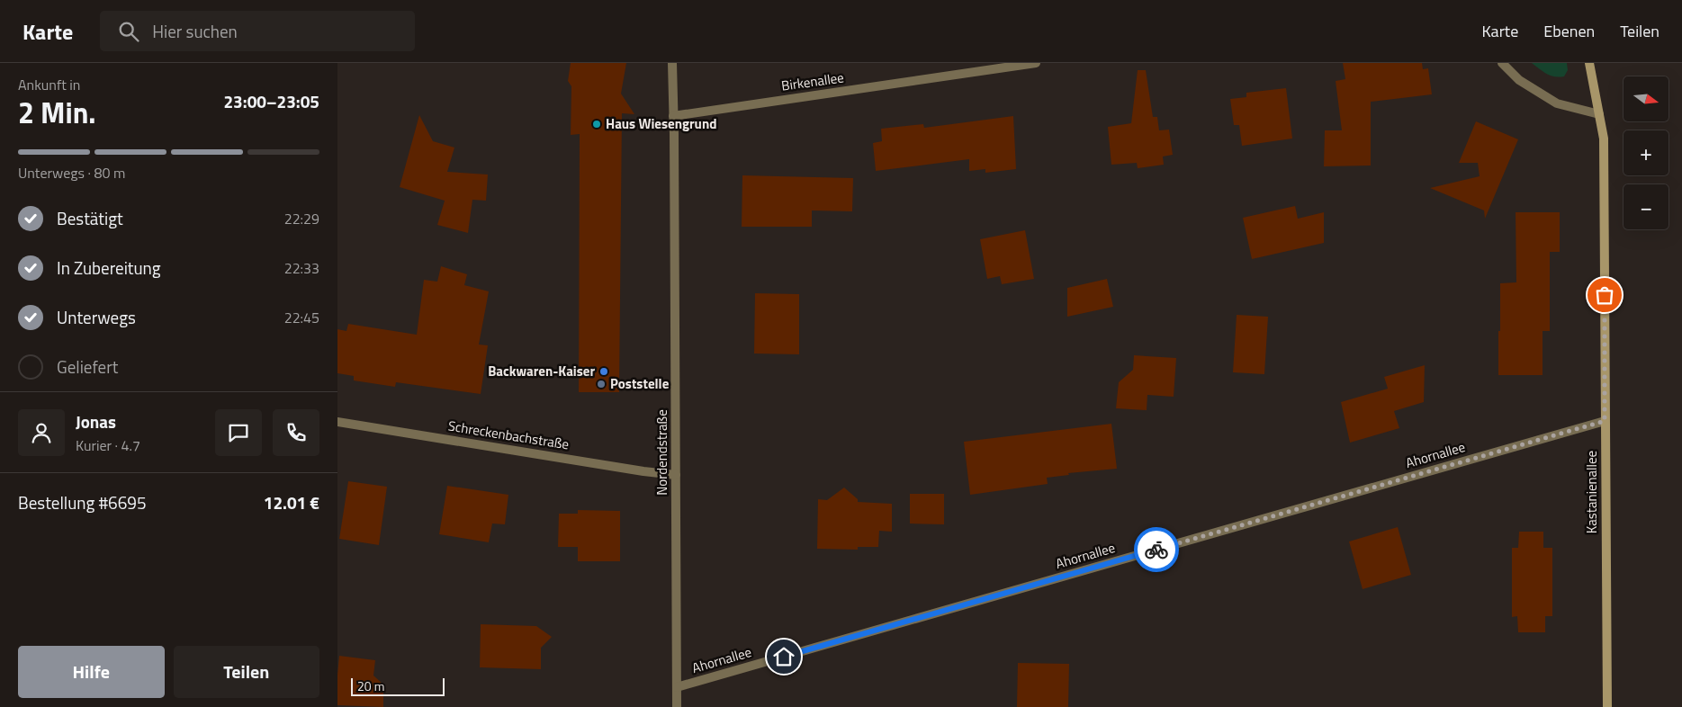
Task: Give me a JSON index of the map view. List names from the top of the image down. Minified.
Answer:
{"streets":{"street":["Birkenallee","Schreckenbachstraße","Nordendstraße","Ahornallee","Kastanienallee"]},"crossings":[["Birkenallee","Nordendstraße"],["Schreckenbachstraße","Nordendstraße"],["Nordendstraße","Ahornallee"],["Ahornallee","Kastanienallee"]],"places":["Haus Wiesengrund","Backwaren-Kaiser","Poststelle"],"scale_bar":"20 m","north":"right","page":{"header":"Karte","search":"Hier suchen","nav":["Karte","Ebenen","Teilen"],"heading":["2 Min.","Ankunft in","23:00–23:05"],"panel":["Jonas","Kurier · 4.7","Bestellung #6695","12.01 €"],"map_buttons":["+","−"],"bar":"Unterwegs · 80 m","list":[["Bestätigt","22:29"],["In Zubereitung","22:33"],["Unterwegs","22:45"],"Geliefert"],"buttons":["Hilfe","Teilen"],"scale":"20 m"}}
